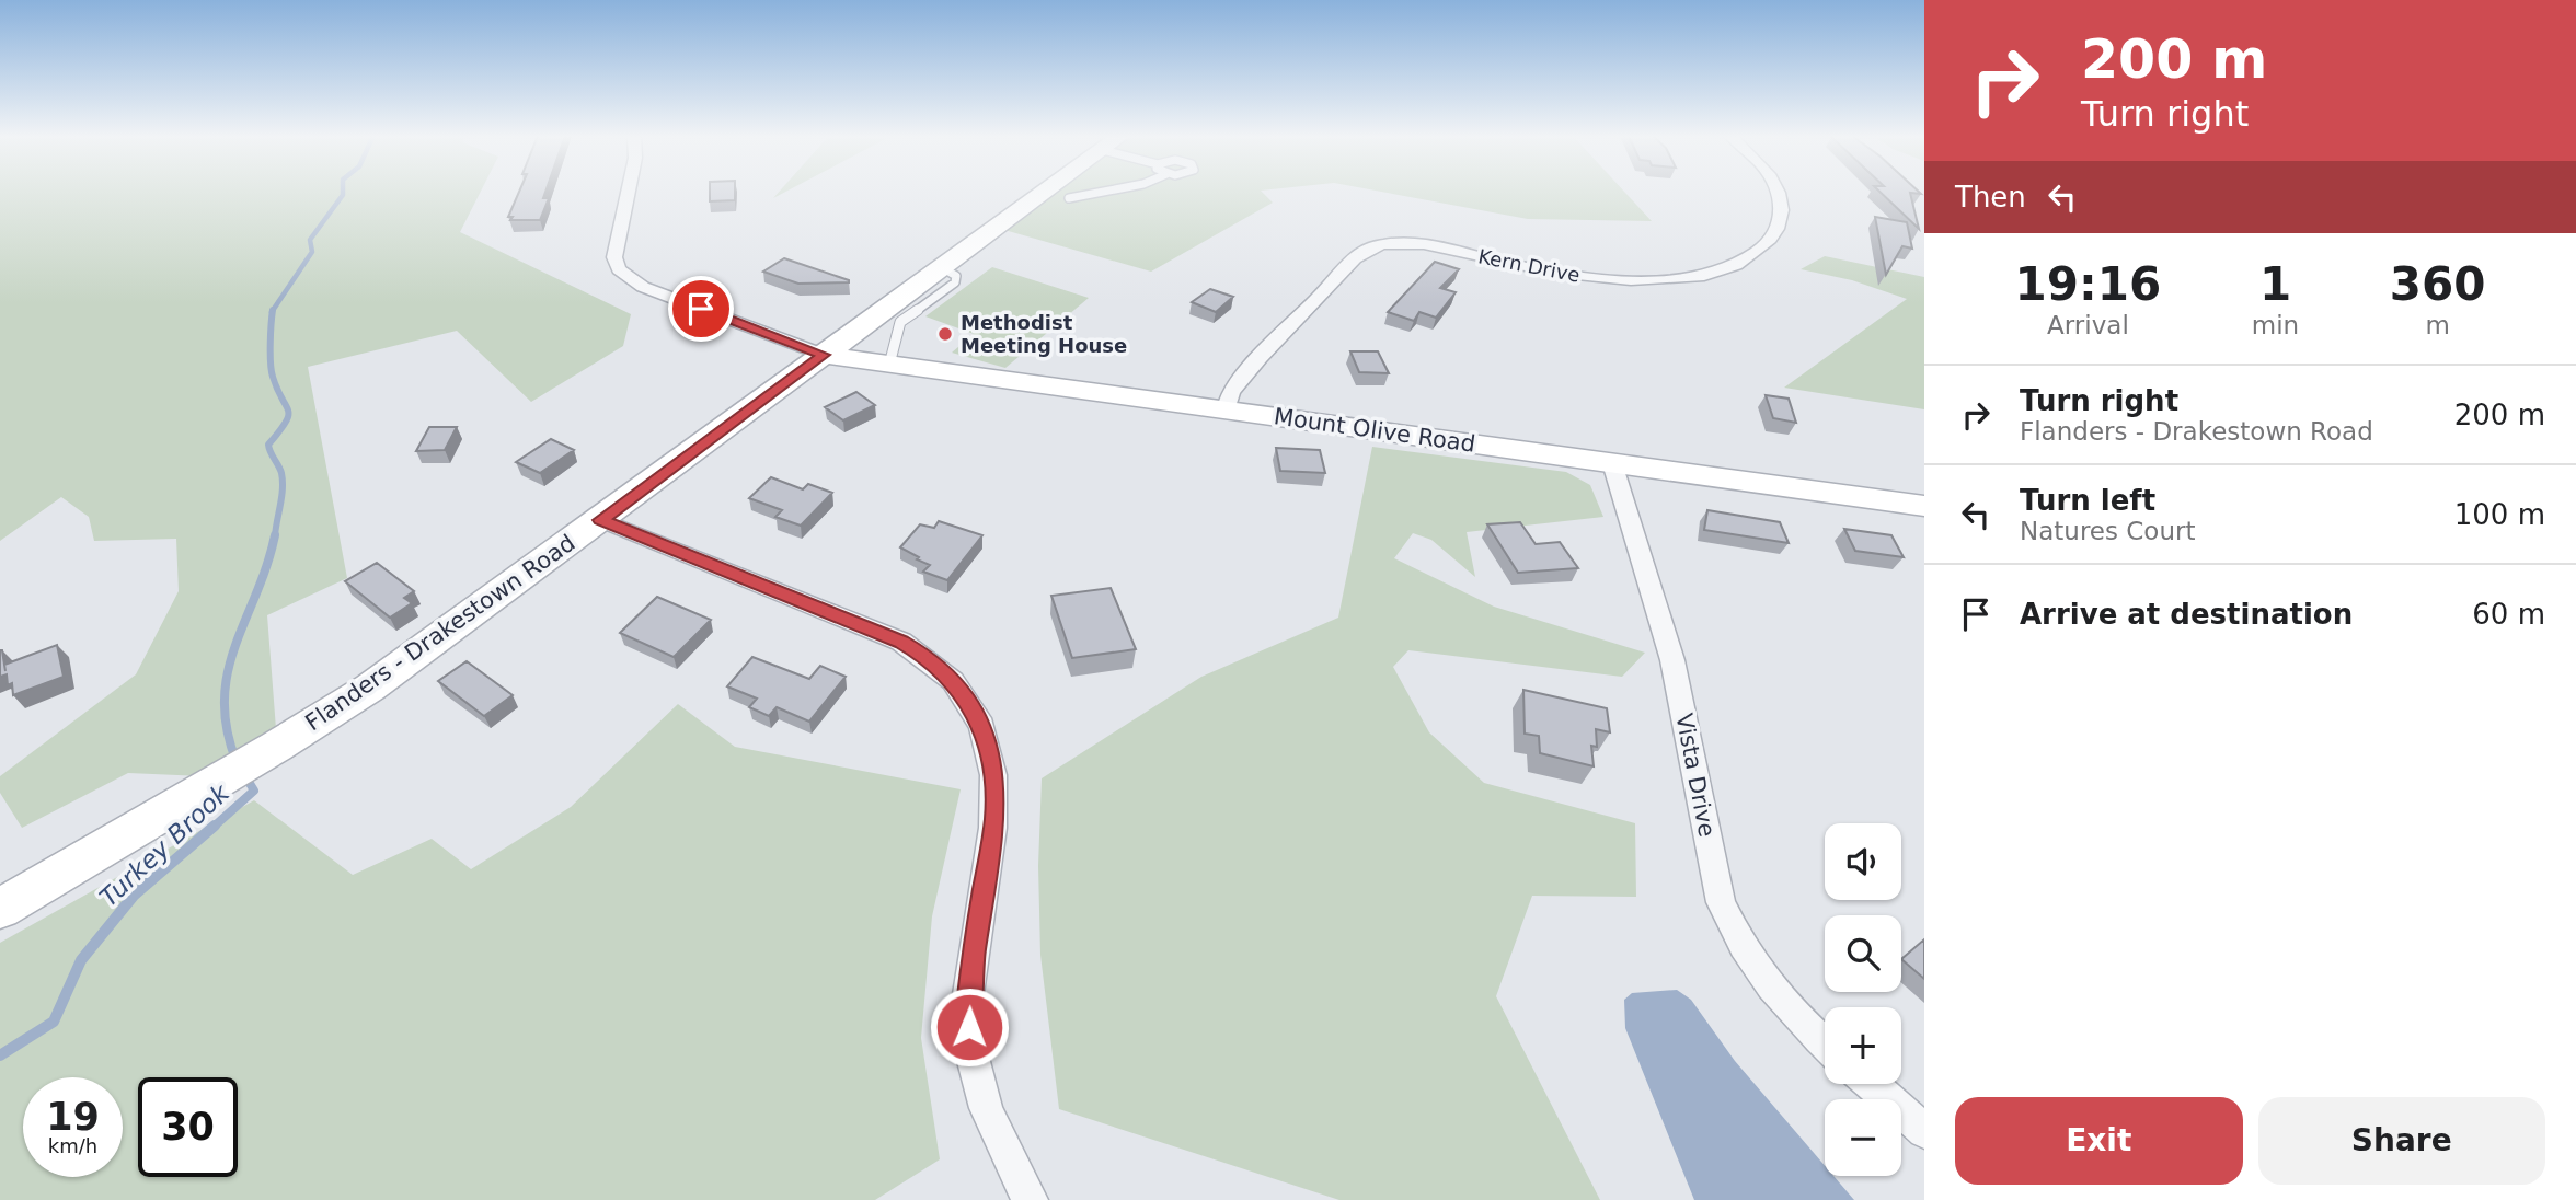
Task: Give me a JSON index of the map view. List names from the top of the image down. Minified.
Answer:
{"streets":{"street":["Kern Drive","Mount Olive Road","Flanders - Drakestown Road","Vista Drive"]},"crossings":[["Kern Drive","Mount Olive Road"],["Mount Olive Road","Flanders - Drakestown Road"],["Mount Olive Road","Vista Drive"]],"water":["Turkey Brook"],"places":["Methodist Meeting House"],"page":{"turn":["200 m","Turn right"],"then":"Then","eta":["19:16","Arrival","1","min","360","m"],"list":[{"name":"Turn right","note":"Flanders - Drakestown Road","value":"200 m"},{"name":"Turn left","note":"Natures Court","value":"100 m"},{"name":"Arrive at destination","value":"60 m"}],"map_buttons":["+","−"],"speed":"19 km/h","limit":"30","buttons":["Exit","Share"]}}
